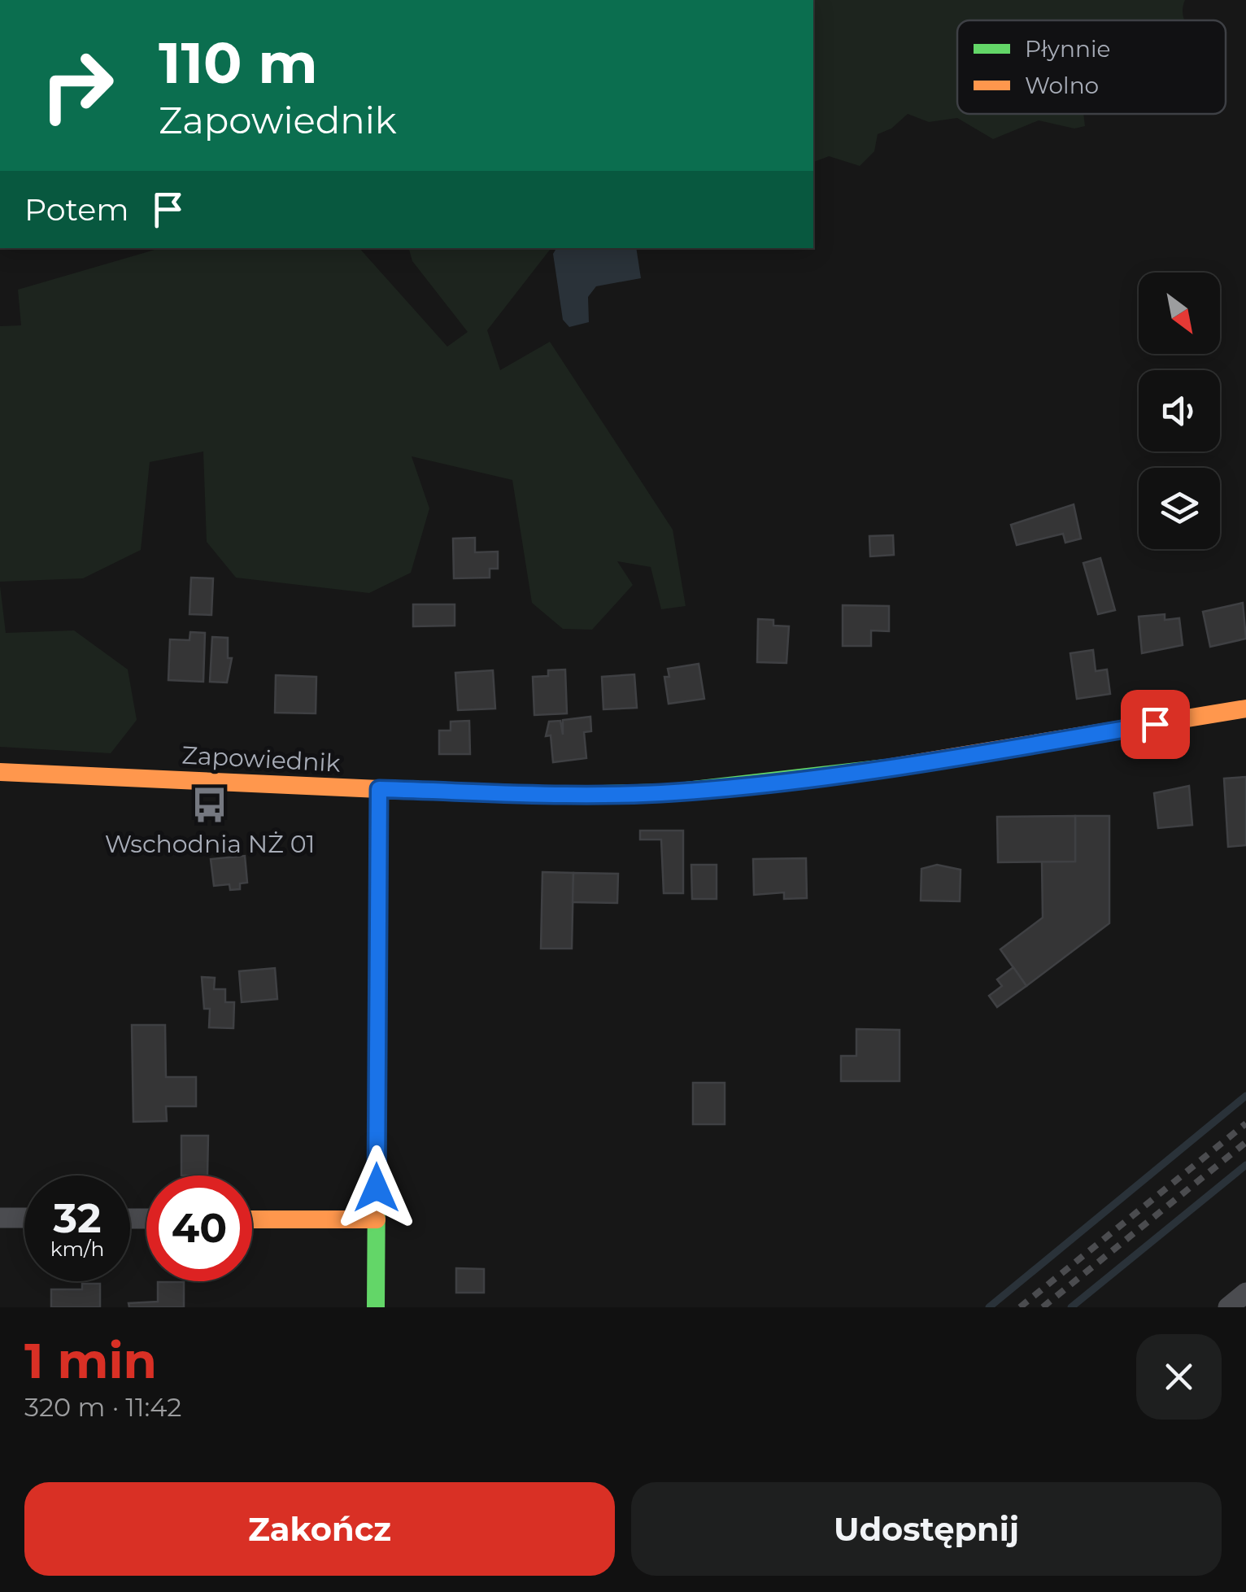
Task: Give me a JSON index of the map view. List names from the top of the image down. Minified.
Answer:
{"streets":{"street":["Zapowiednik"]},"places":{"bus stop":["Wschodnia NŻ 01"]},"legend":["Płynnie","Wolno"],"north":"bottom right","page":{"turn":["110 m","Zapowiednik"],"then":"Potem","speed":"32 km/h","limit":"40","heading":["1 min","320 m · 11:42"],"buttons":["Zakończ","Udostępnij"]}}
